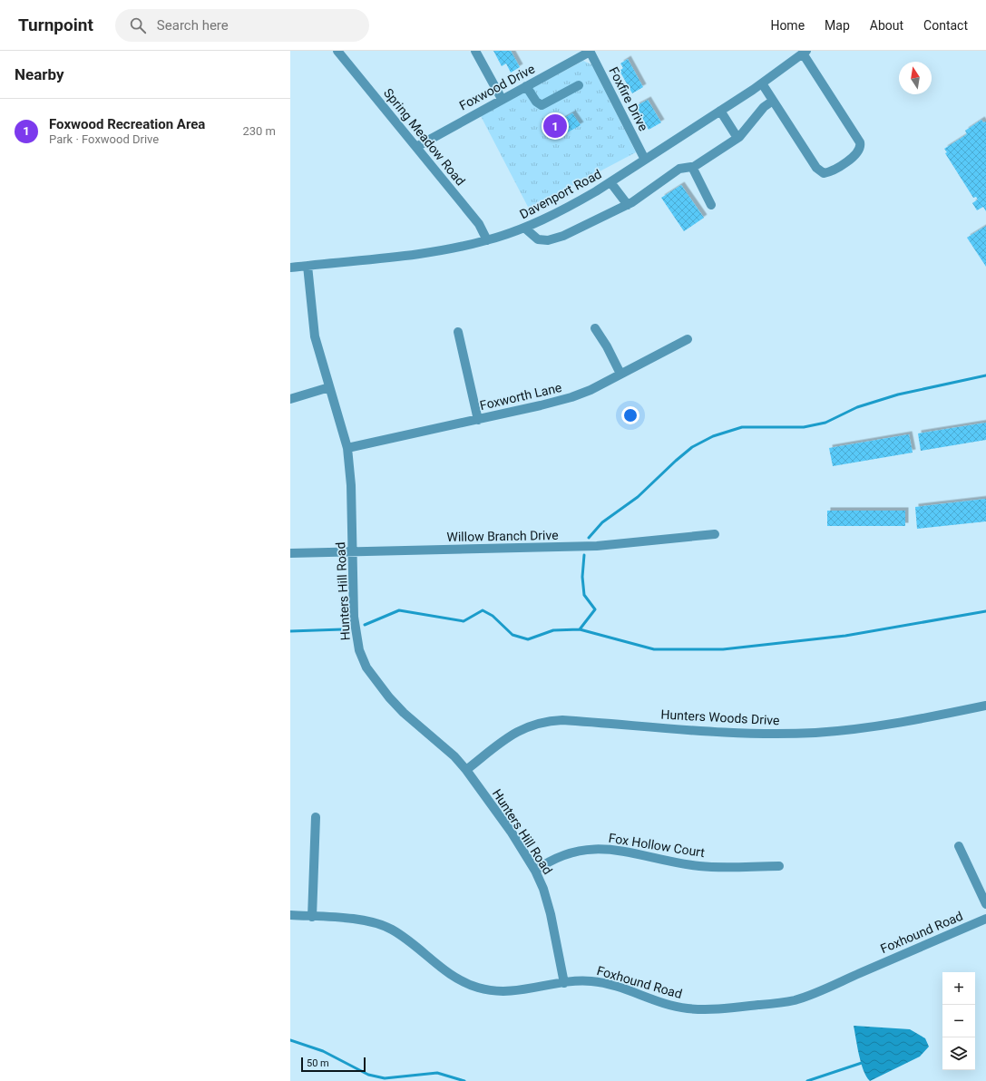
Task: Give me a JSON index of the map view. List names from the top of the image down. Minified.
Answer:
{"streets":{"street":["Foxwood Drive","Foxfire Drive","Spring Meadow Road","Davenport Road","Foxworth Lane","Willow Branch Drive","Hunters Hill Road","Hunters Woods Drive","Fox Hollow Court","Foxhound Road"]},"crossings":[["Foxwood Drive","Foxfire Drive"],["Foxwood Drive","Spring Meadow Road"],["Foxfire Drive","Davenport Road"],["Spring Meadow Road","Davenport Road"],["Davenport Road","Hunters Hill Road"],["Foxworth Lane","Hunters Hill Road"],["Willow Branch Drive","Hunters Hill Road"],["Hunters Hill Road","Hunters Woods Drive"],["Hunters Hill Road","Fox Hollow Court"],["Hunters Hill Road","Foxhound Road"]],"scale_bar":"50 m","north":"top","page":{"header":"Turnpoint","search":"Search here","nav":["Home","Map","About","Contact"],"heading":"Nearby","list":[{"mark":"1","name":"Foxwood Recreation Area","note":"Park · Foxwood Drive","value":"230 m"}],"pins":"1","map_buttons":["+","−"],"scale":"50 m"}}
